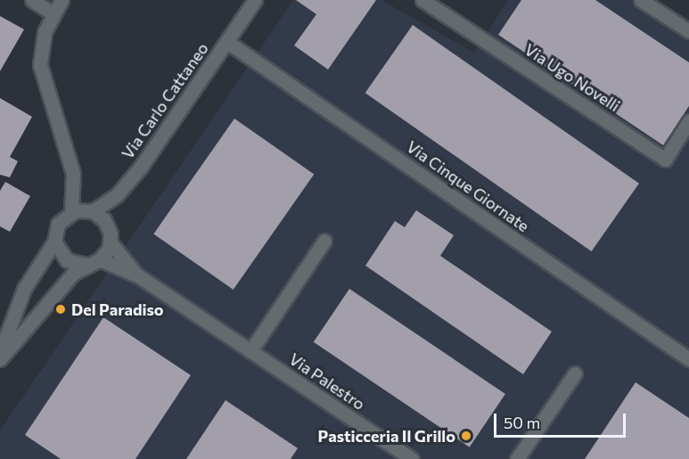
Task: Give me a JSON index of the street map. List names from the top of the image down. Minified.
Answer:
{"streets":{"street":["Via Ugo Novelli","Via Carlo Cattaneo","Via Cinque Giornate","Via Palestro"]},"crossings":[["Via Carlo Cattaneo","Via Cinque Giornate"],["Via Carlo Cattaneo","Via Palestro"]],"places":["Del Paradiso","Pasticceria Il Grillo"],"scale_bar":"50 m"}
